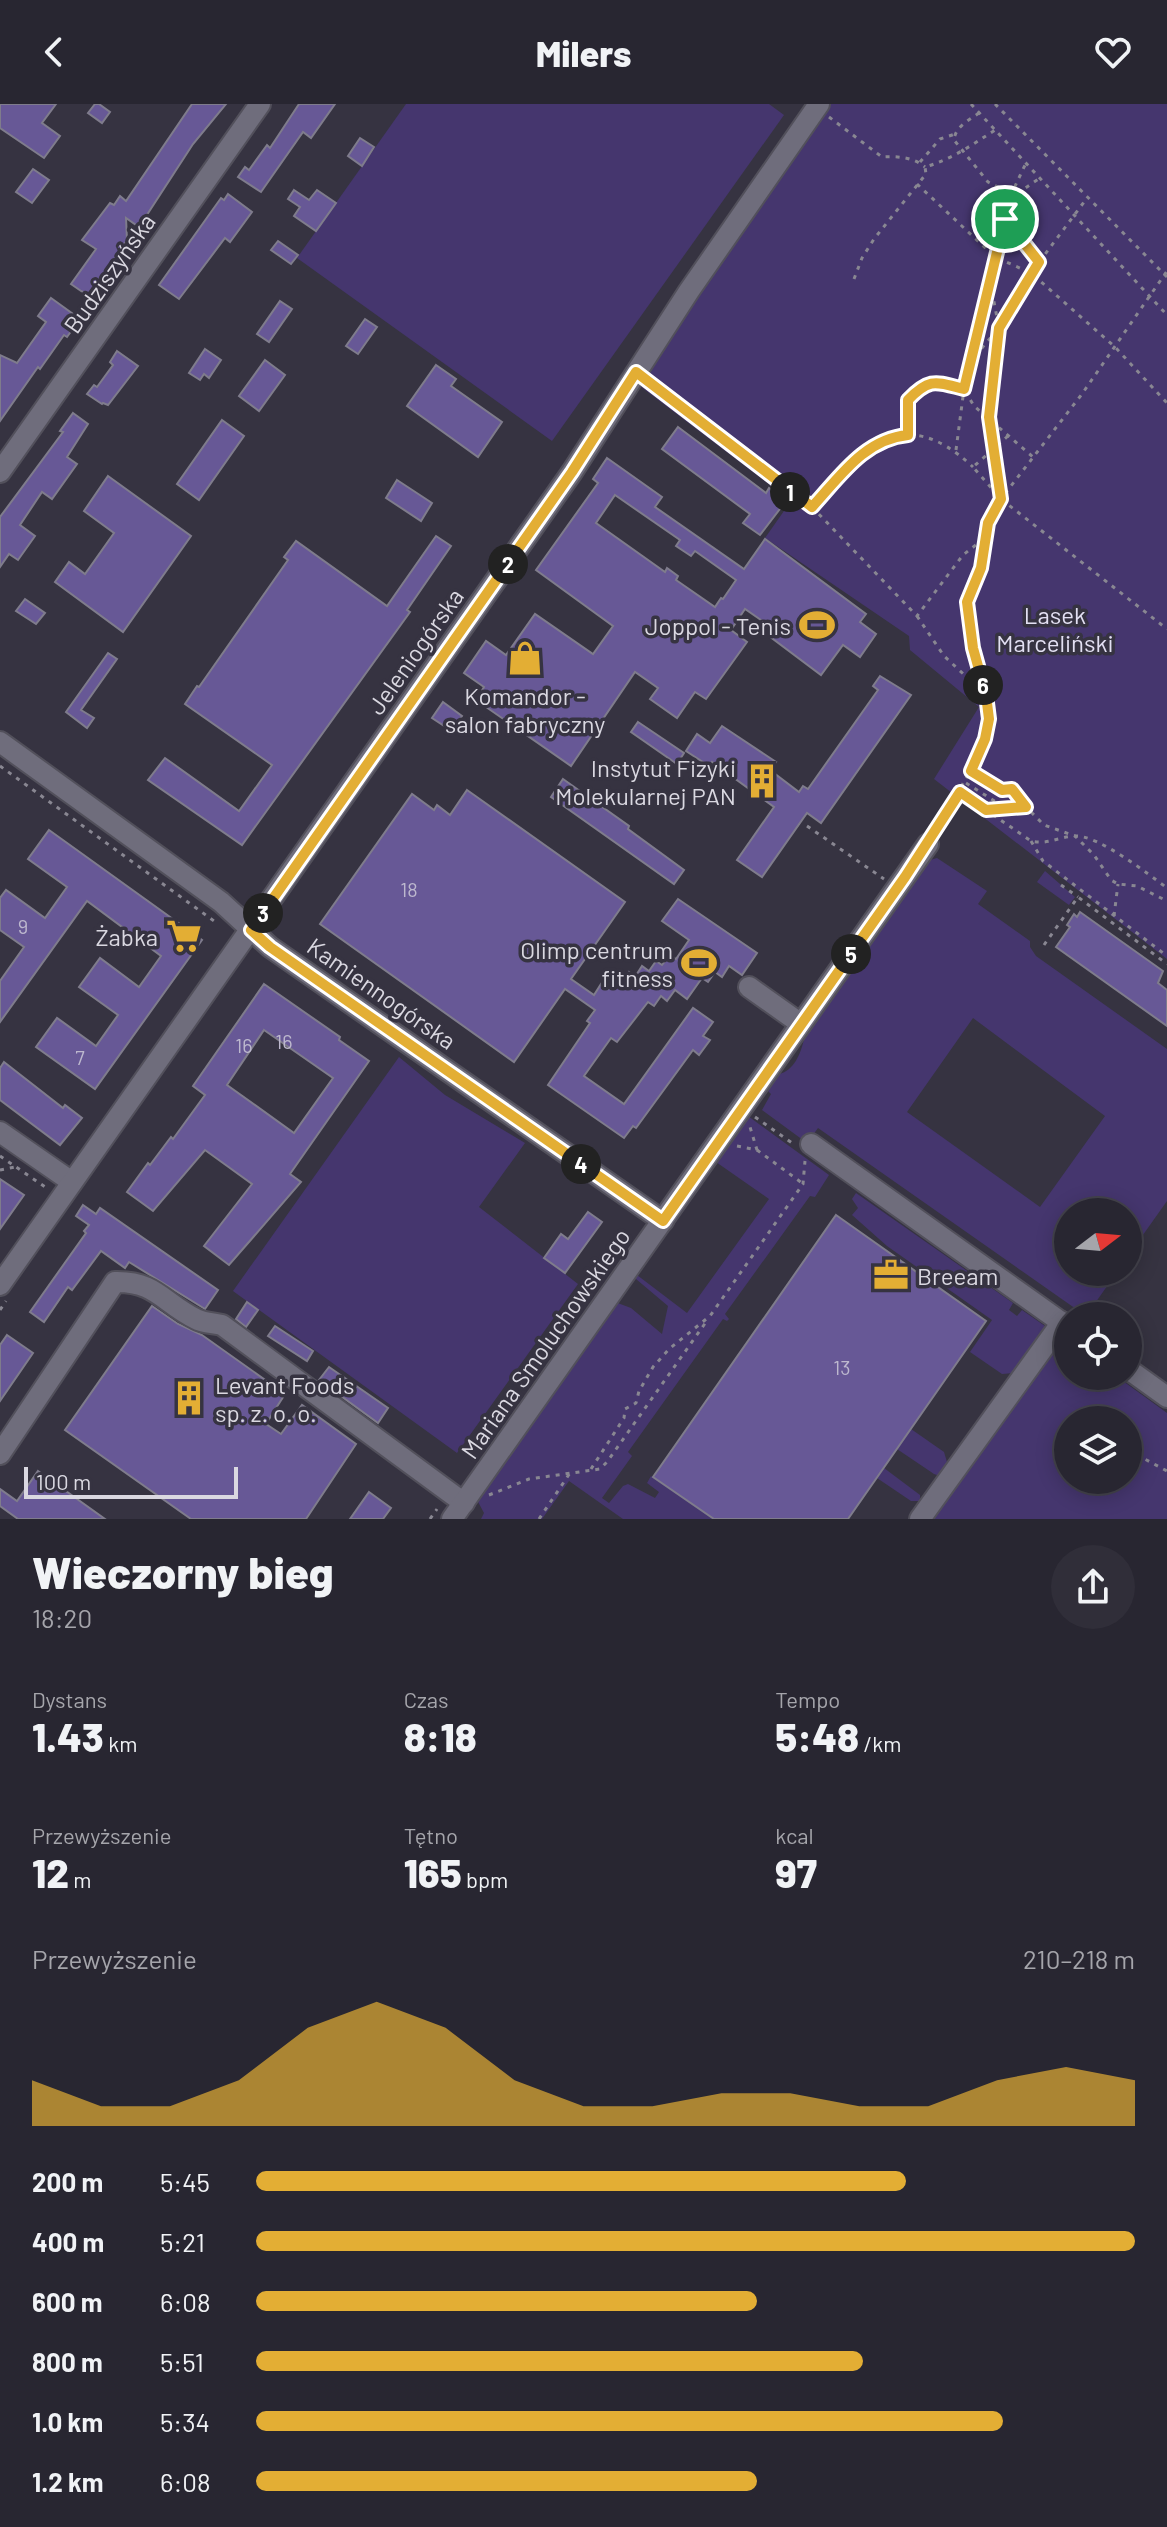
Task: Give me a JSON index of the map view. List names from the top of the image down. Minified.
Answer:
{"streets":{"street":["Budziszyńska","Jeleniogórska","Kamiennogórska","Mariana Smoluchowskiego"]},"crossings":[["Jeleniogórska","Kamiennogórska"],["Kamiennogórska","Mariana Smoluchowskiego"]],"parks":["Lasek Marceliński"],"places":{"sports":["Joppol - Tenis","Olimp centrum fitness"],"shop":["Komandor - salon fabryczny"],"building":["Instytut Fizyki Molekularnej PAN","Levant Foods sp. z. o. o."],"supermarket":["Żabka"],"office":["Breeam"]},"house_numbers":["18","9","16","16","7","13"],"scale_bar":"100 m","north":"right","page":{"header":"Milers","pins":["1","2","6","3","5","4"],"scale":"100 m","heading":["Wieczorny bieg","18:20"],"stats":[["Dystans","1.43 km"],["Czas","8:18"],["Tempo","5:48 /km"],["Przewyższenie","12 m"],["Tętno","165 bpm"],["kcal","97"]],"chart":["Przewyższenie","210–218 m"],"list":[{"name":"200 m","note":"5:45"},{"name":"400 m","note":"5:21"},{"name":"600 m","note":"6:08"},{"name":"800 m","note":"5:51"},{"name":"1.0 km","note":"5:34"},{"name":"1.2 km","note":"6:08"}]}}
